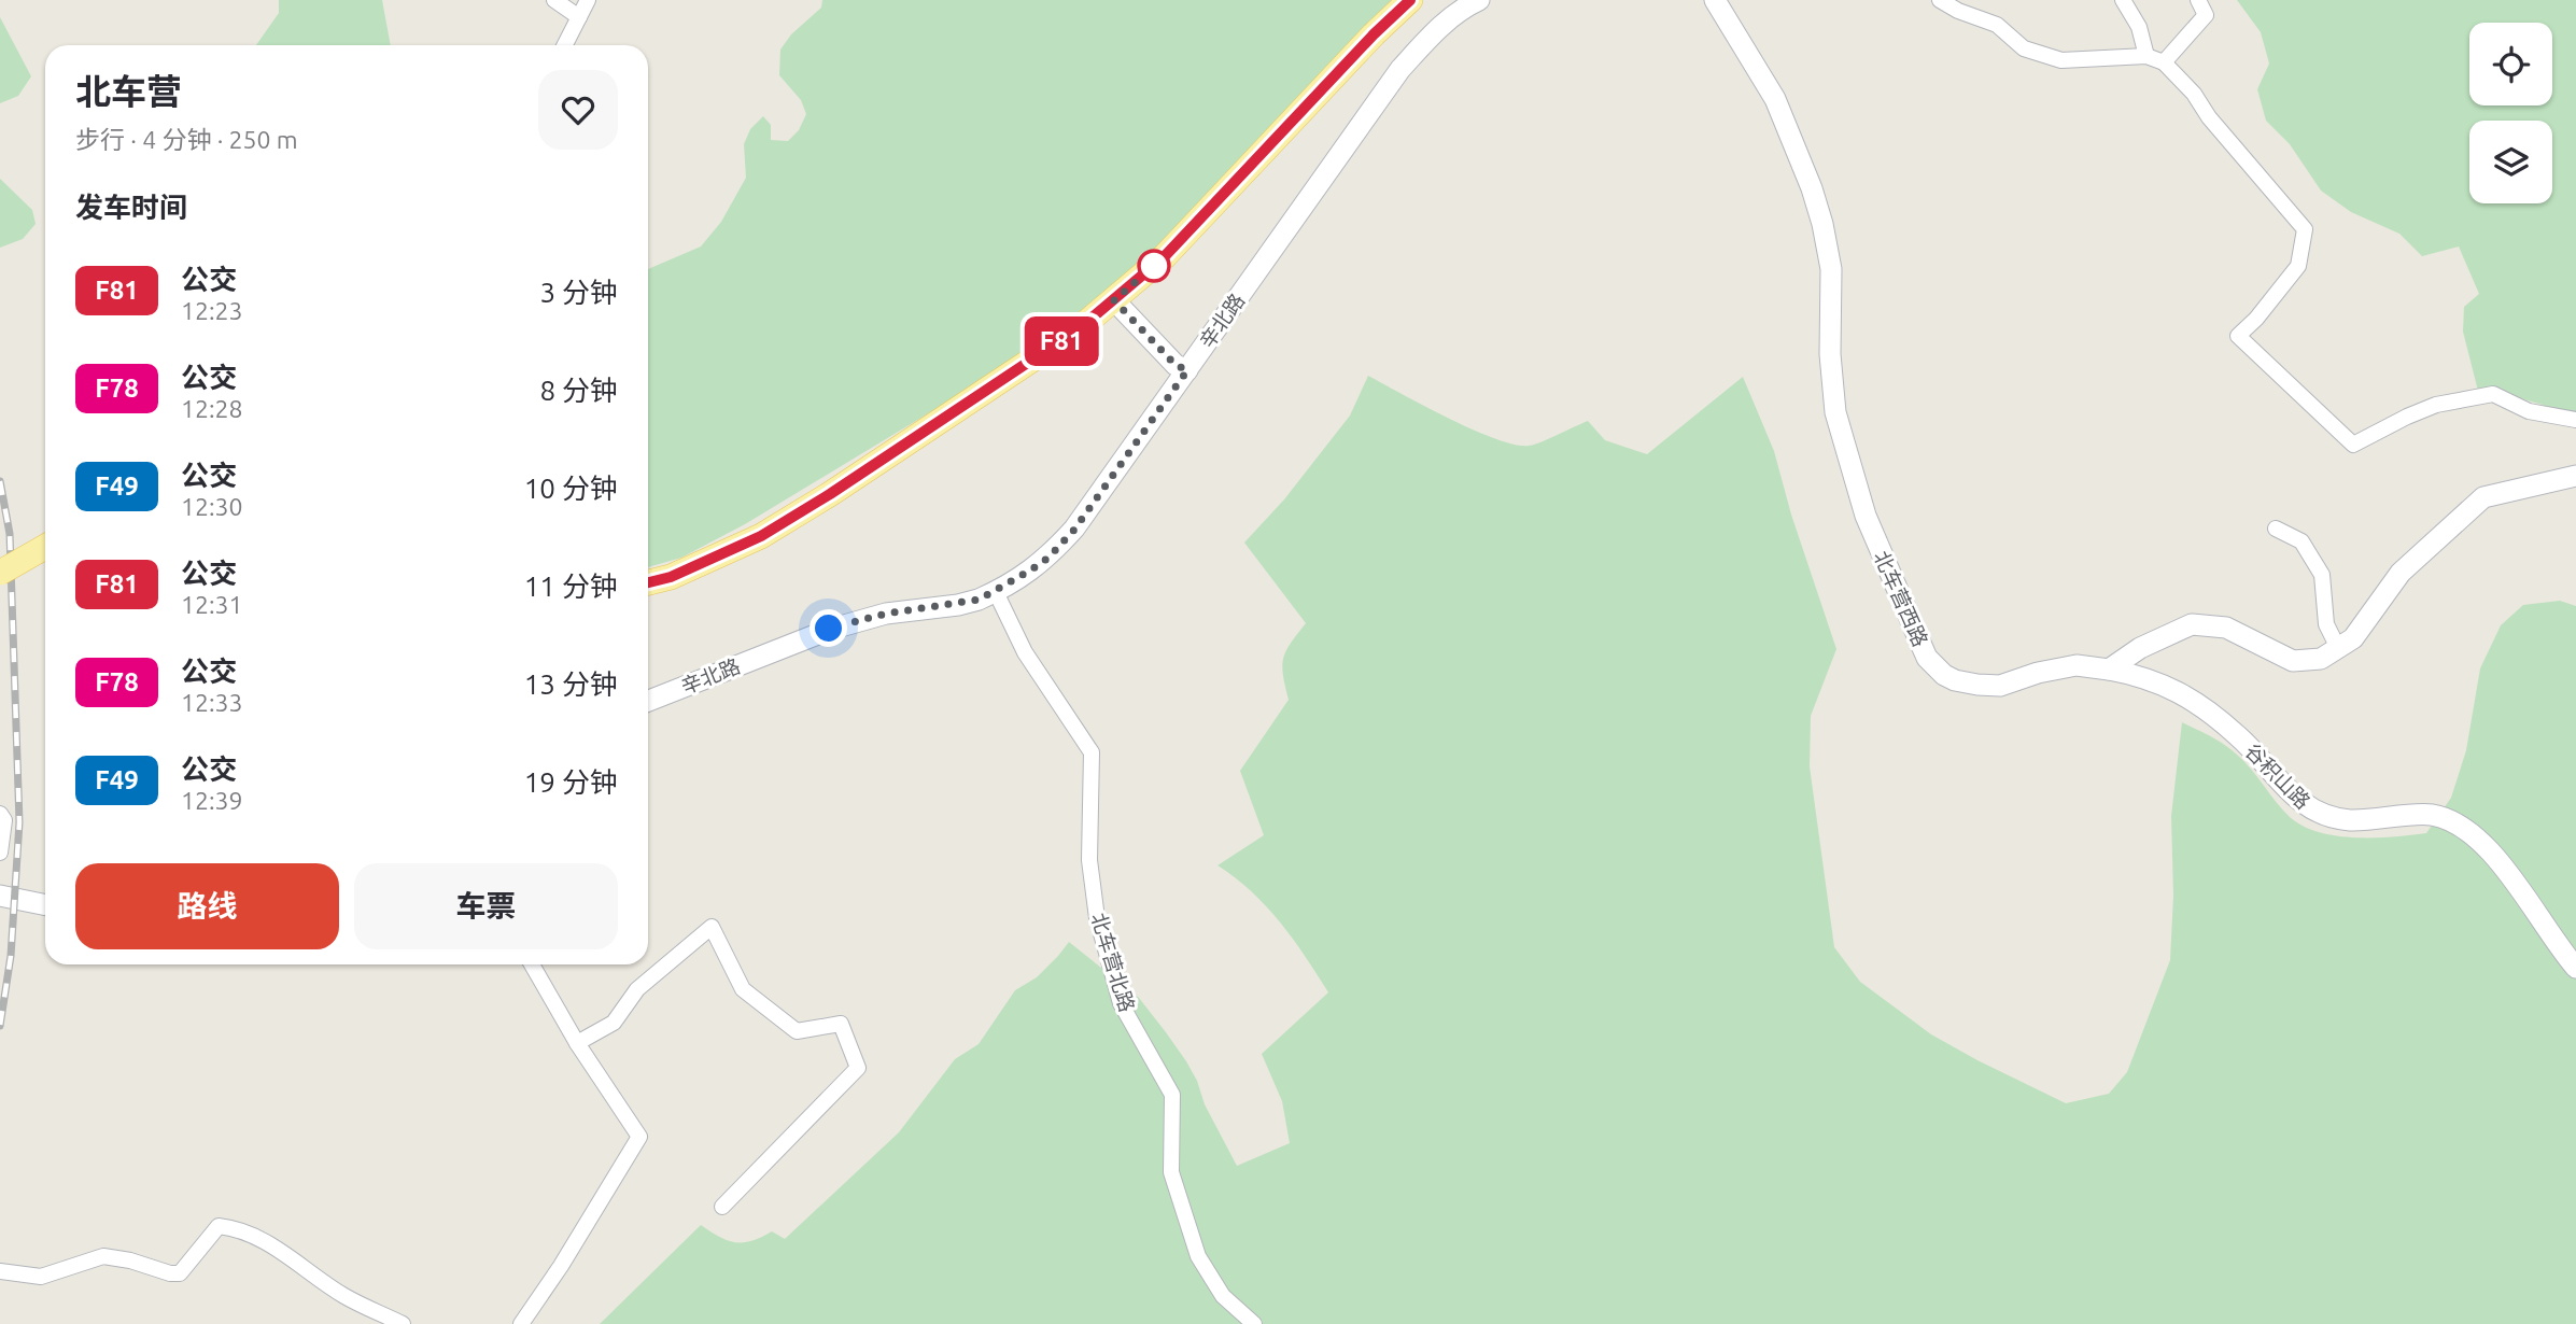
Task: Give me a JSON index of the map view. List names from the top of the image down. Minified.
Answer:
{"streets":{"street":["辛北路","北车营西路","谷积山路","北车营北路"]},"crossings":[["辛北路","北车营北路"],["北车营西路","谷积山路"]],"lines":["bus line F81"],"page":{"on_map":"F81","heading":[["北车营","步行 · 4 分钟 · 250 m"],"发车时间"],"list":[{"mark":"F81","name":"公交","note":"12:23","value":"3 分钟"},{"mark":"F78","name":"公交","note":"12:28","value":"8 分钟"},{"mark":"F49","name":"公交","note":"12:30","value":"10 分钟"},{"mark":"F81","name":"公交","note":"12:31","value":"11 分钟"},{"mark":"F78","name":"公交","note":"12:33","value":"13 分钟"},{"mark":"F49","name":"公交","note":"12:39","value":"19 分钟"}],"buttons":["路线","车票"]}}
